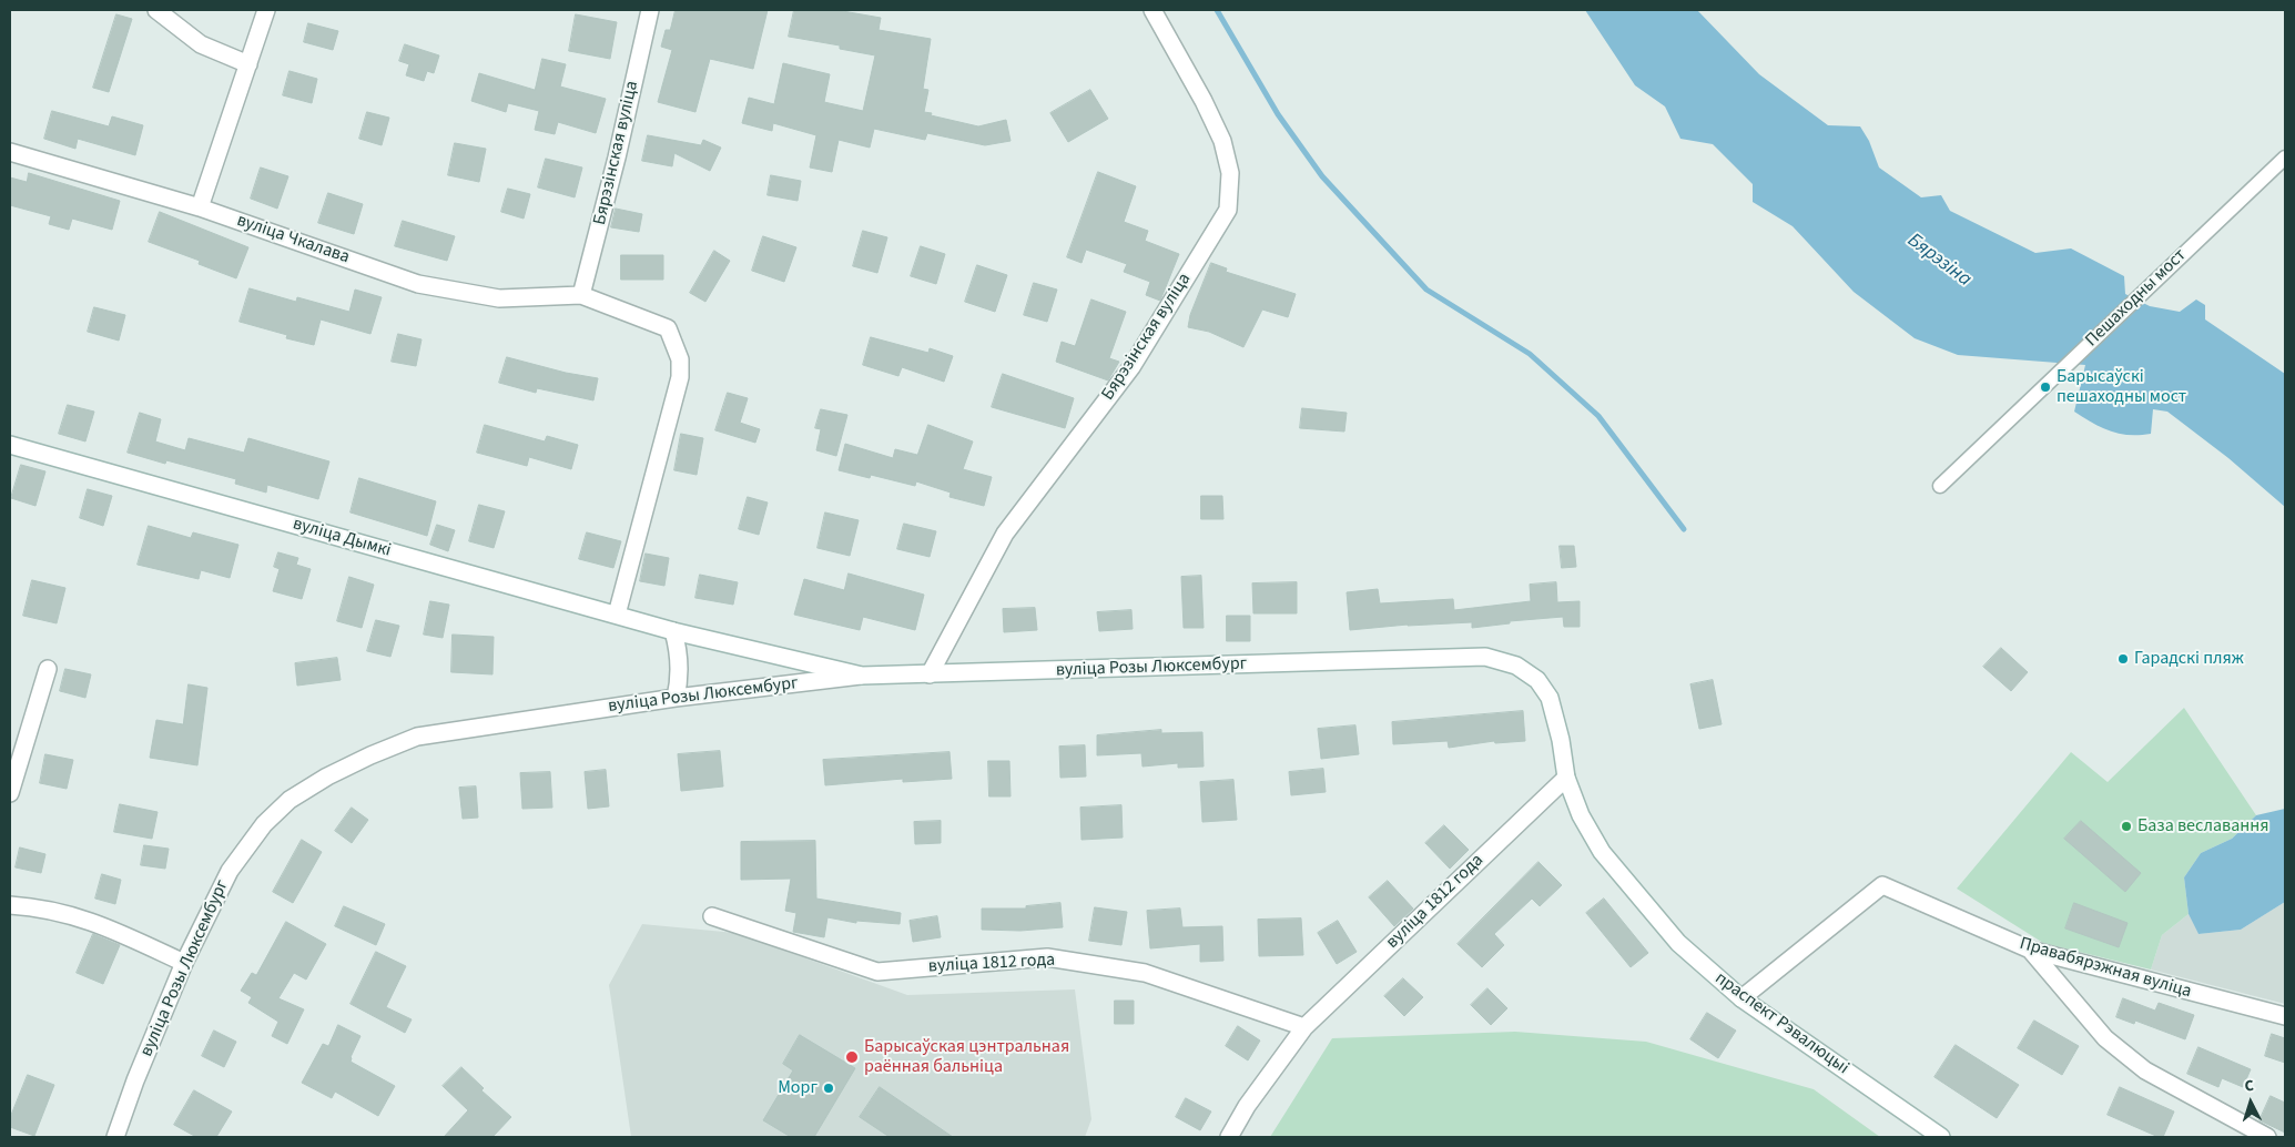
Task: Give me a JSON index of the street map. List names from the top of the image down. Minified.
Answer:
{"streets":{"street":["Бярэзінская вуліца","вуліца Чкалава","Пешаходны мост","вуліца Дымкі","вуліца Розы Люксембург","вуліца 1812 года","Правабярэжная вуліца","праспект Рэвалюцыі"]},"crossings":[["Бярэзінская вуліца","вуліца Чкалава"],["Бярэзінская вуліца","вуліца Розы Люксембург"],["вуліца Дымкі","вуліца Розы Люксембург"],["вуліца Розы Люксембург","праспект Рэвалюцыі"],["вуліца 1812 года","праспект Рэвалюцыі"],["Правабярэжная вуліца","праспект Рэвалюцыі"]],"water":["Бярэзіна"],"places":["Барысаўскі пешаходны мост","Гарадскі пляж","База веславання","Барысаўская цэнтральная раённая бальніца","Морг"],"north":"top"}
